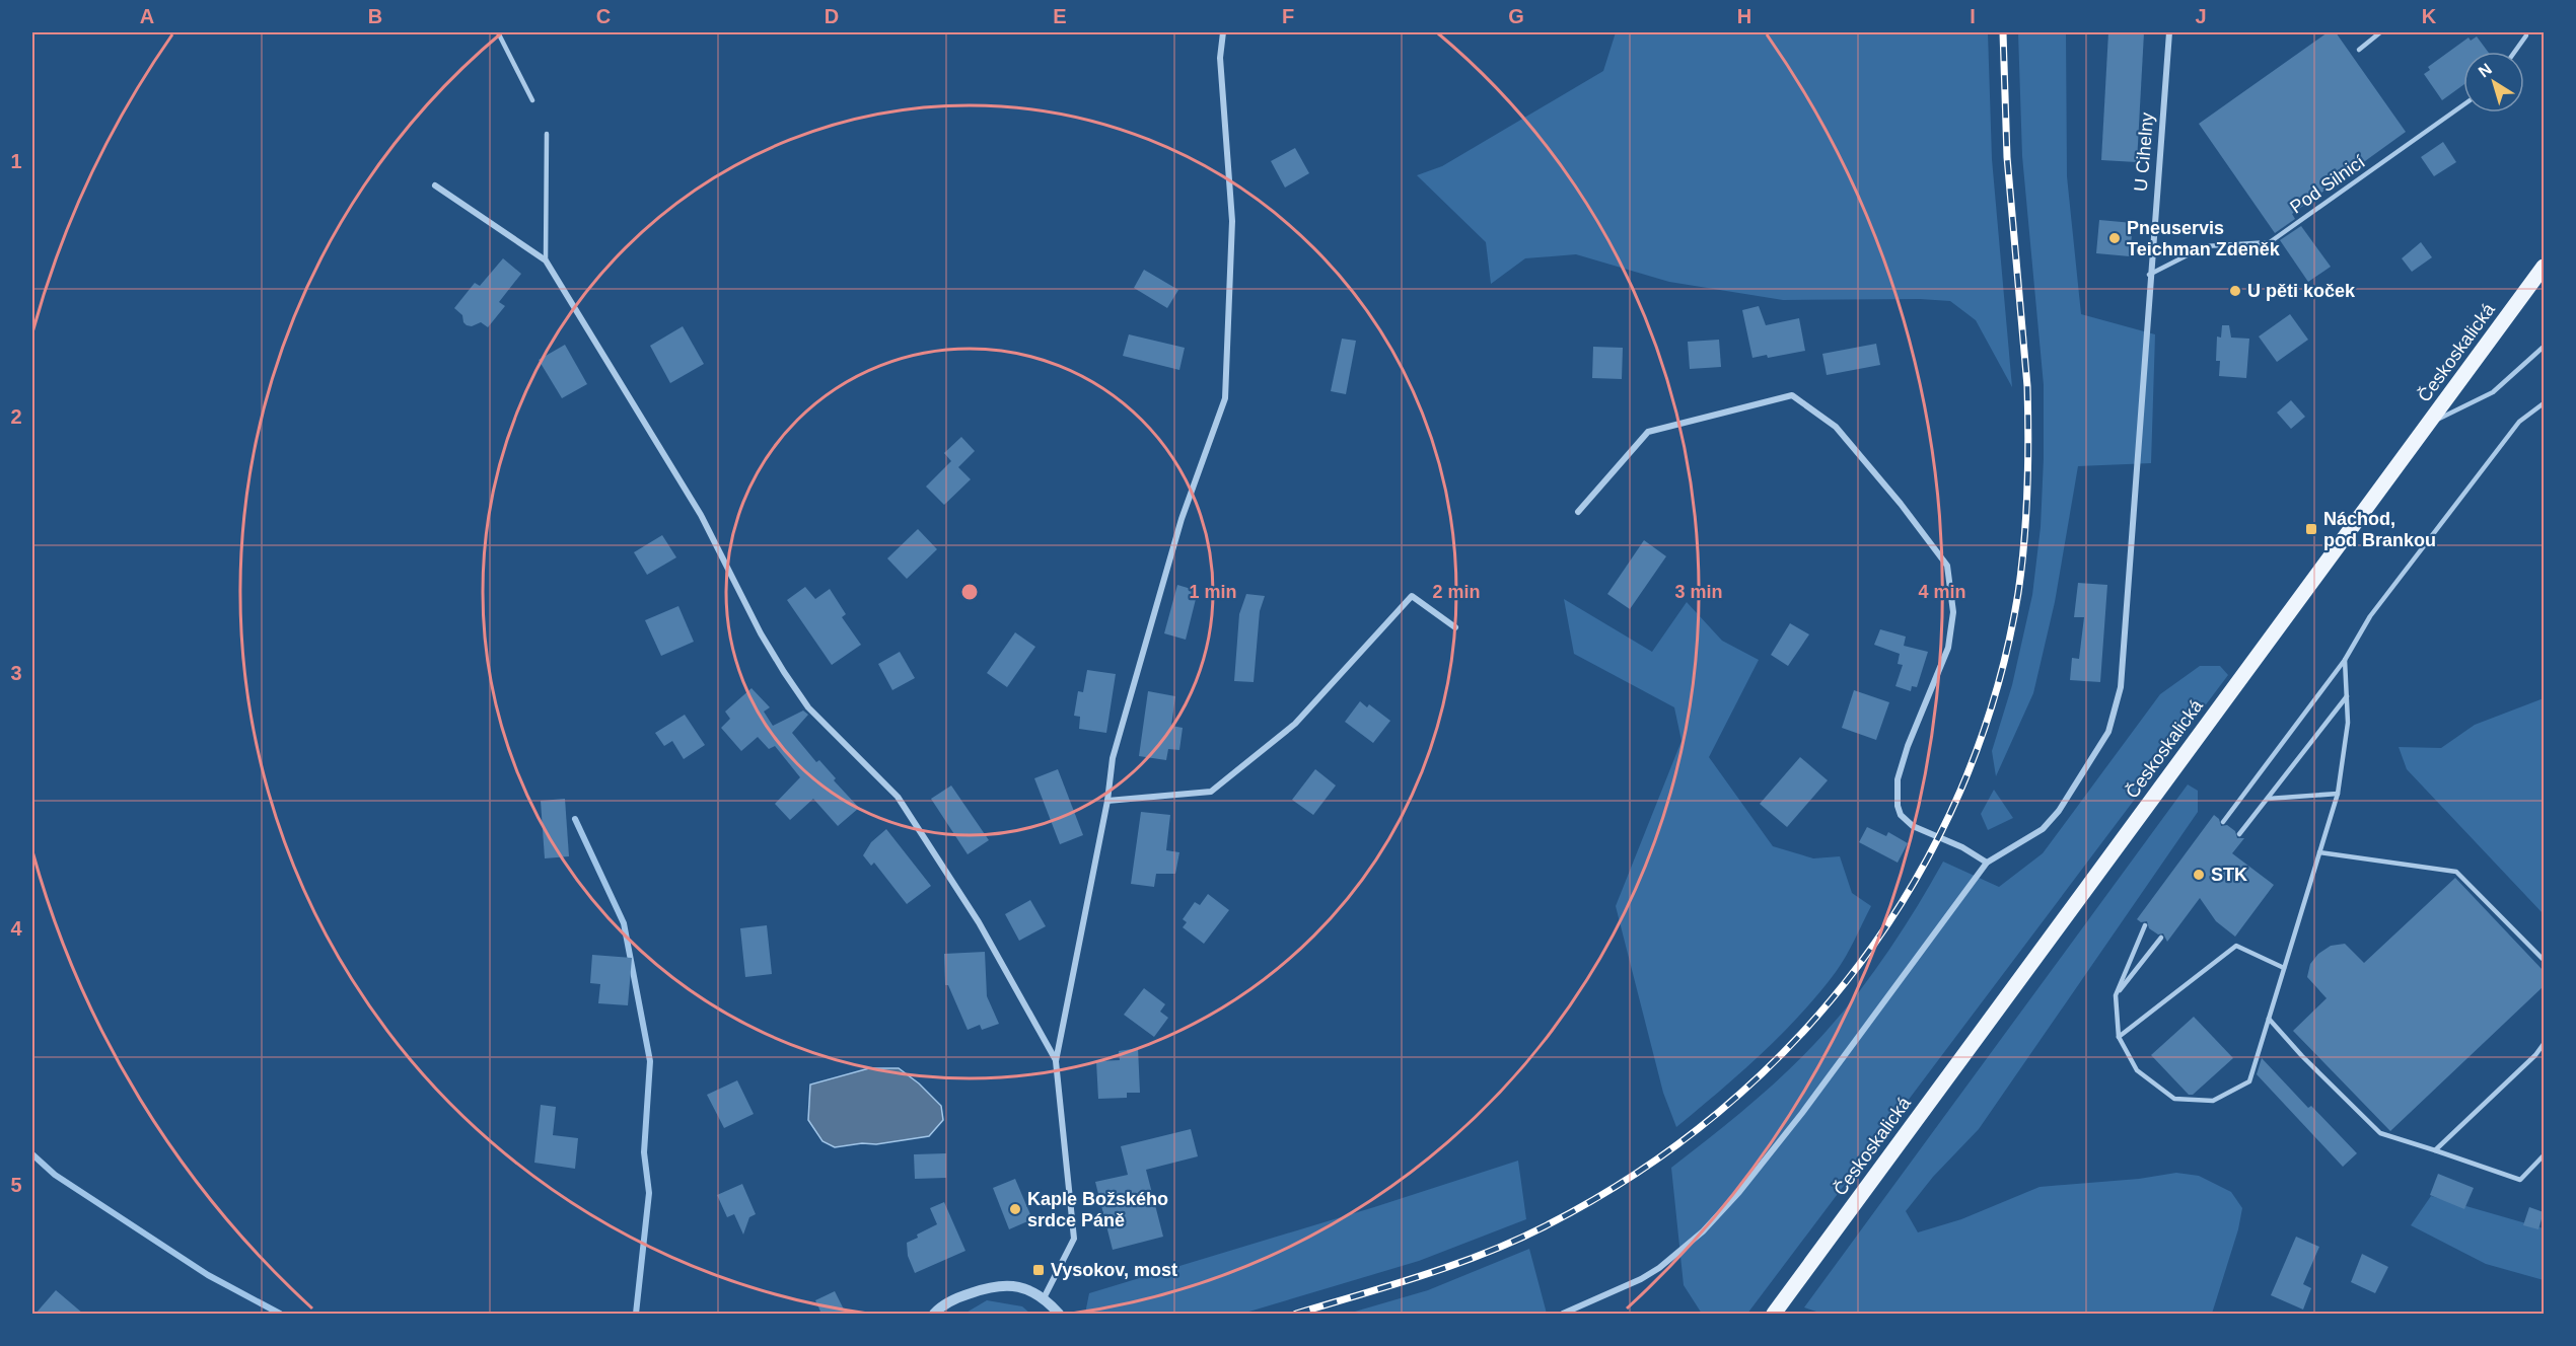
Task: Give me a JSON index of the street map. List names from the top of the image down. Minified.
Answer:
{"streets":{"main road":["Českoskalická"],"street":["U Cihelny"],"lane":["Pod Silnicí"]},"crossings":[["U Cihelny","Pod Silnicí"]],"places":{"other":["Pneuservis Teichman Zdeněk","U pěti koček","STK","Kaple Božského srdce Páně"],"transit":["Náchod, pod Brankou","Vysokov, most"]},"north":"top left","grid":{"columns":["A","B","C","D","E","F","G","H","I","J","K"],"rows":["1","2","3","4","5"]},"rings":["1 min","2 min","3 min","4 min"]}
